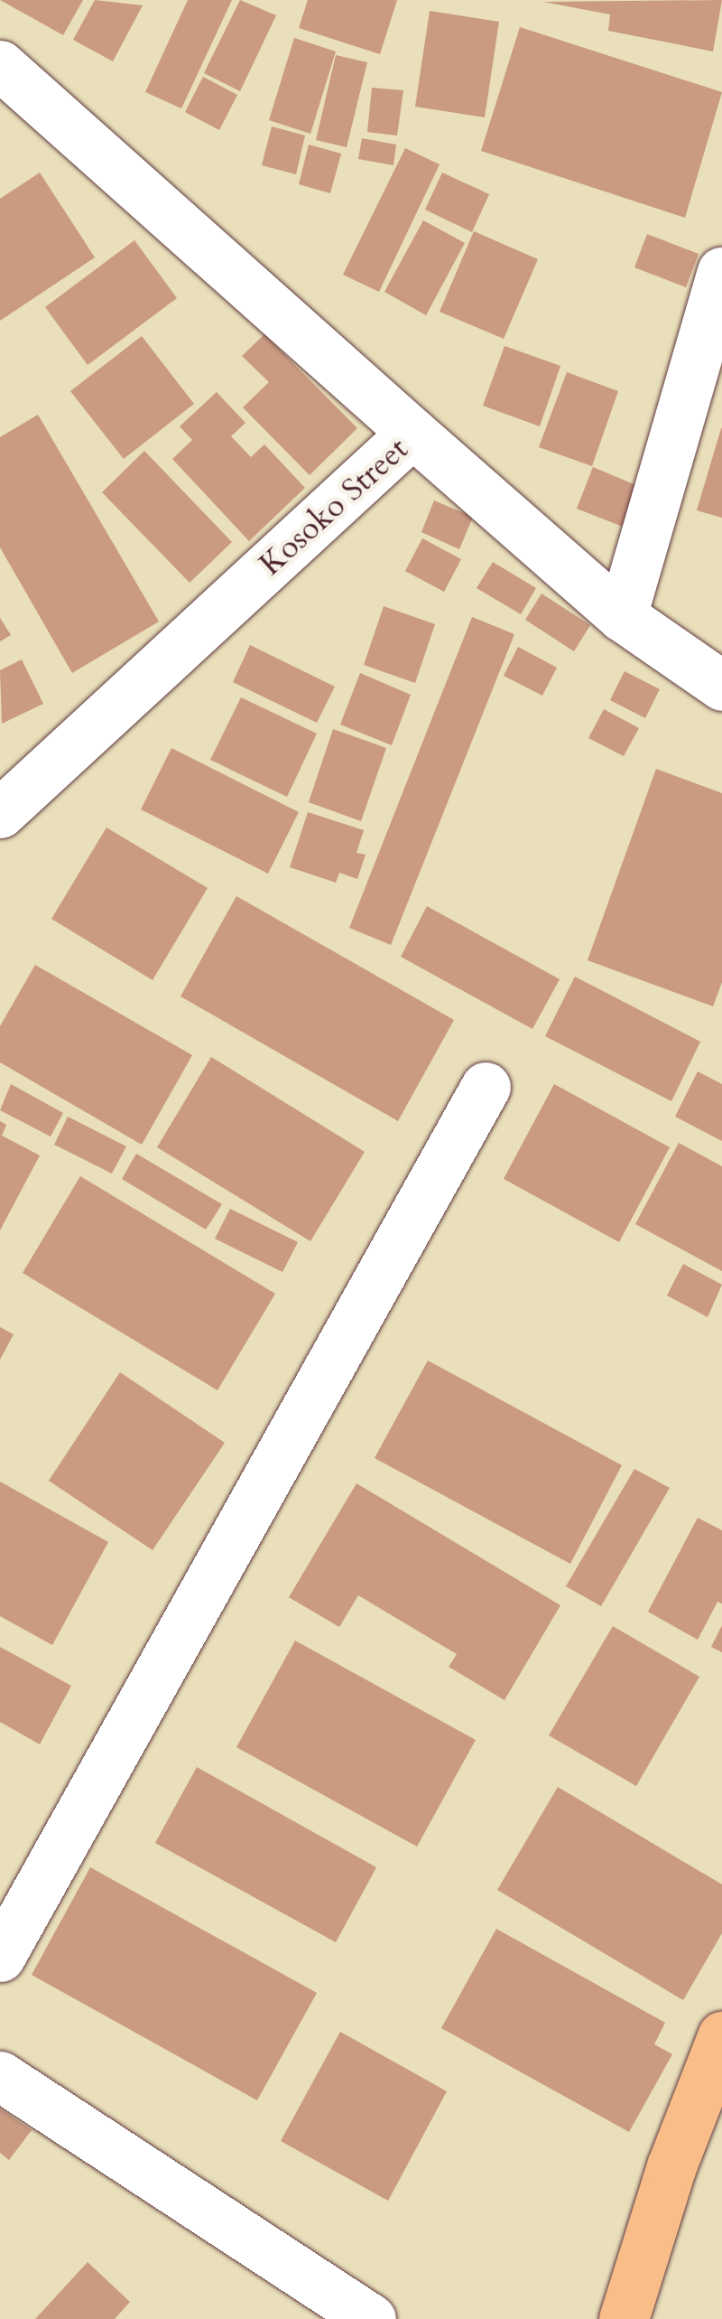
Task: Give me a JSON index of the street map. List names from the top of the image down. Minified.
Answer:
{"streets":{"street":["Kosoko Street"]}}
